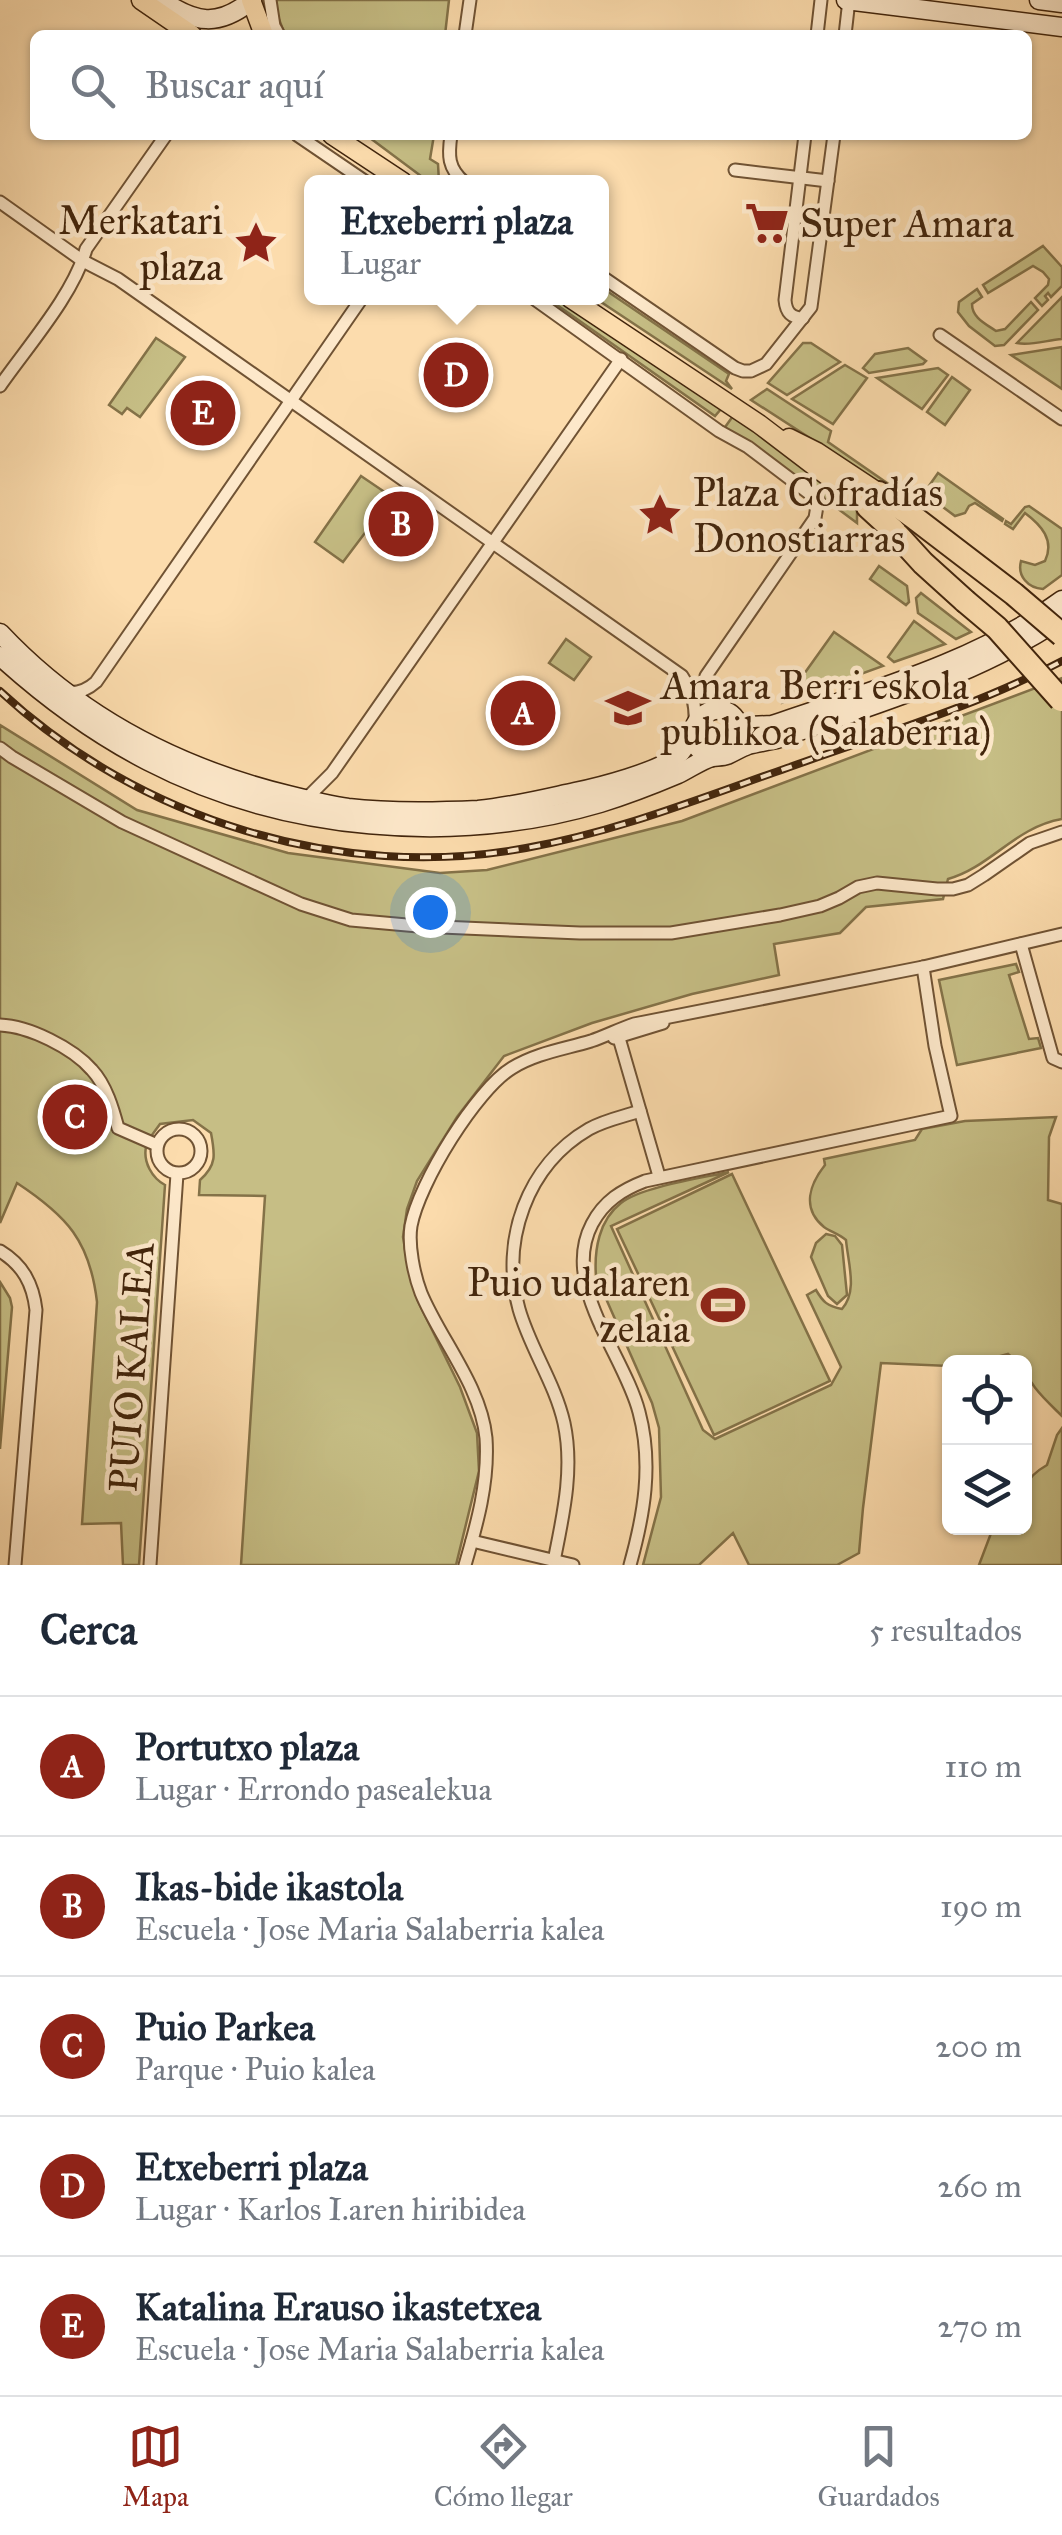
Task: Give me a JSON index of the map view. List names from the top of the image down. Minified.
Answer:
{"streets":{"street":["PUIO KALEA"]},"places":{"supermarket":["Super Amara"],"place":["Merkatari plaza","Plaza Cofradías Donostiarras"],"school or university":["Amara Berri eskola publikoa (Salaberria)"],"sports":["Puio udalaren zelaia"]},"page":{"search":"Buscar aquí","popup":["Etxeberri plaza","Lugar"],"pins":["D","E","B","A","C"],"heading":["Cerca","5 resultados"],"list":[{"mark":"A","name":"Portutxo plaza","note":"Lugar · Errondo pasealekua","value":"110 m"},{"mark":"B","name":"Ikas-bide ikastola","note":"Escuela · Jose Maria Salaberria kalea","value":"190 m"},{"mark":"C","name":"Puio Parkea","note":"Parque · Puio kalea","value":"200 m"},{"mark":"D","name":"Etxeberri plaza","note":"Lugar · Karlos I.aren hiribidea","value":"260 m"},{"mark":"E","name":"Katalina Erauso ikastetxea","note":"Escuela · Jose Maria Salaberria kalea","value":"270 m"}],"nav":["Mapa","Cómo llegar","Guardados"]}}
